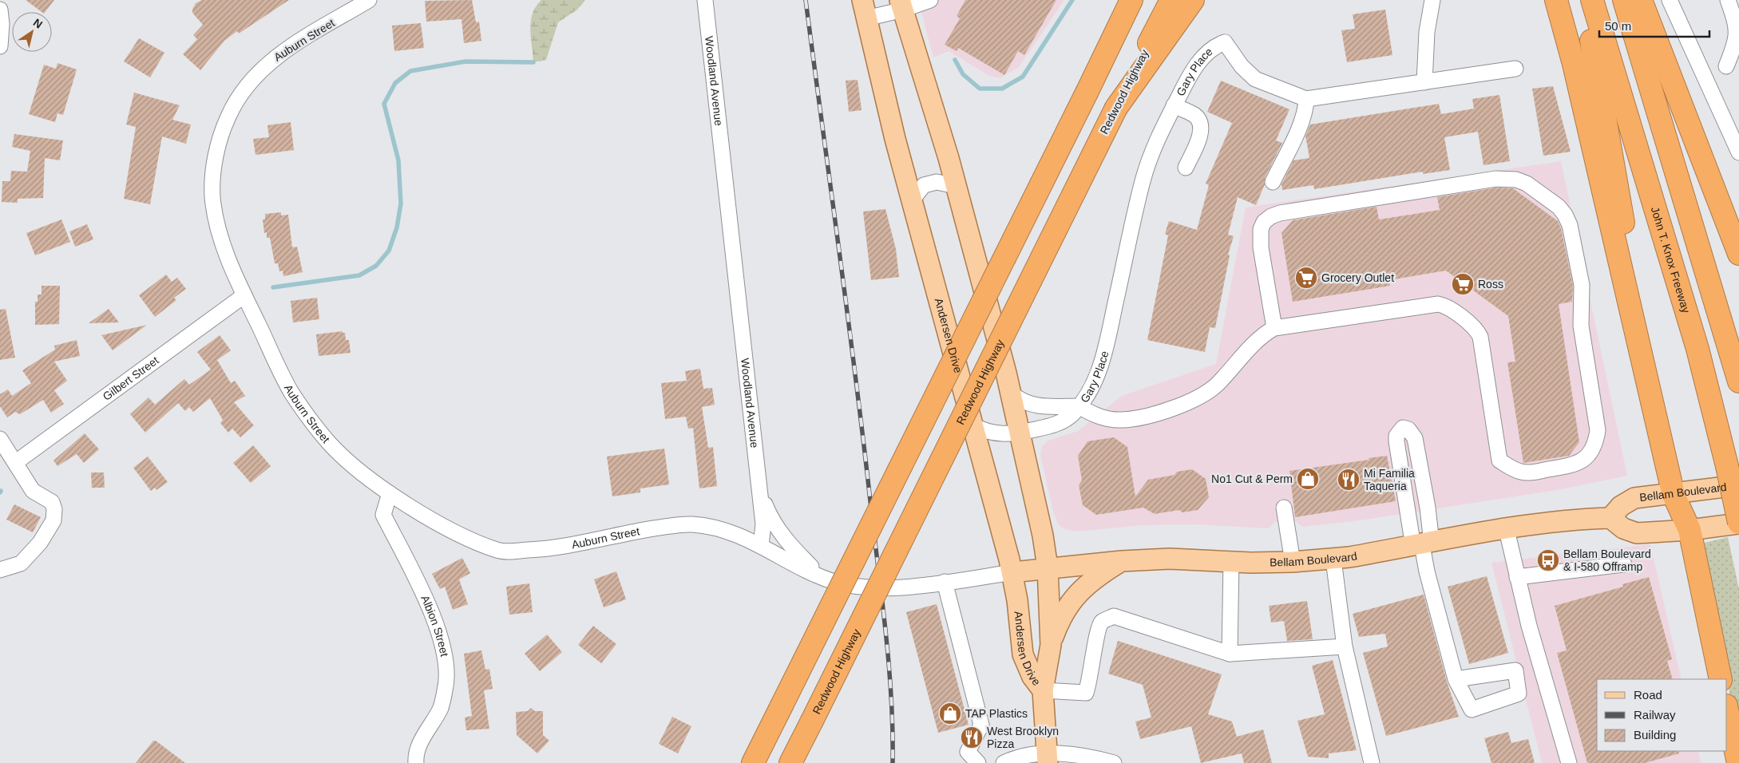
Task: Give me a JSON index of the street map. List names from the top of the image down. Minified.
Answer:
{"streets":{"highway":["Redwood Highway","John T. Knox Freeway"],"main road":["Andersen Drive","Bellam Boulevard"],"street":["Auburn Street","Gary Place","Woodland Avenue","Gilbert Street","Albion Street"]},"crossings":[["Auburn Street","Woodland Avenue"],["Auburn Street","Gilbert Street"],["Auburn Street","Albion Street"],["Gary Place","Andersen Drive"],["Andersen Drive","Bellam Boulevard"]],"places":{"supermarket":["Grocery Outlet","Ross"],"shop":["No1 Cut & Perm","TAP Plastics"],"restaurant":["Mi Familia Taqueria","West Brooklyn Pizza"],"bus stop":["Bellam Boulevard & I-580 Offramp"]},"legend":["Road","Railway","Building"],"scale_bar":"50 m","north":"top right"}
